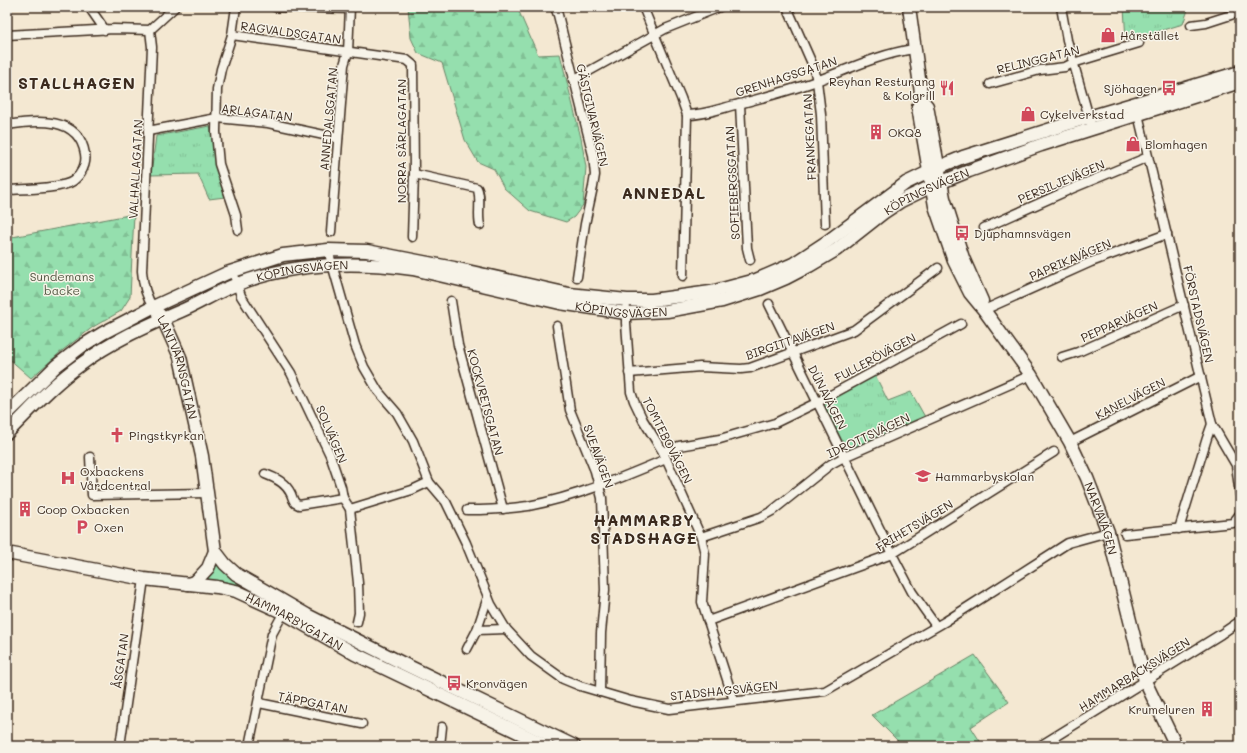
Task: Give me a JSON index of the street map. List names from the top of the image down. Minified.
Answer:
{"streets":{"main road":["KÖPINGSVÄGEN","LANTVÄRNSGATAN","NARVAVÄGEN","HAMMARBYGATAN"],"street":["RAGVALDSGATAN","RELINGGATAN","GRENHAGSGATAN","ARLAGATAN","GÄSTGIVARVÄGEN","ANNEDALSGATAN","FRANKEGATAN","NORRA SÄRLAGATAN","VALHALLAGATAN","PERSILJEVÄGEN","SOFIEBERGSGATAN","PAPRIKAVÄGEN","FÖRSTADSVÄGEN","PEPPARVÄGEN","BIRGITTAVÄGEN","FULLERÖVÄGEN","DÜNAVÄGEN","KANELVÄGEN","KOCKVRETSGATAN","SOLVÄGEN","IDROTTSVÄGEN","TOMTEBOVÄGEN","SVEAVÄGEN","FRIHETSVÄGEN","ÅSGATAN","HAMMARBACKSVÄGEN","STADSHAGSVÄGEN","TÄPPGATAN"]},"crossings":[["RAGVALDSGATAN","ANNEDALSGATAN"],["RAGVALDSGATAN","NORRA SÄRLAGATAN"],["GRENHAGSGATAN","FRANKEGATAN"],["GRENHAGSGATAN","SOFIEBERGSGATAN"],["ARLAGATAN","ANNEDALSGATAN"],["ARLAGATAN","VALHALLAGATAN"],["ANNEDALSGATAN","NORRA SÄRLAGATAN"],["VALHALLAGATAN","KÖPINGSVÄGEN"],["VALHALLAGATAN","LANTVÄRNSGATAN"],["PERSILJEVÄGEN","FÖRSTADSVÄGEN"],["KÖPINGSVÄGEN","FÖRSTADSVÄGEN"],["KÖPINGSVÄGEN","LANTVÄRNSGATAN"],["KÖPINGSVÄGEN","SOLVÄGEN"],["KÖPINGSVÄGEN","TOMTEBOVÄGEN"],["KÖPINGSVÄGEN","NARVAVÄGEN"],["KÖPINGSVÄGEN","STADSHAGSVÄGEN"],["PAPRIKAVÄGEN","FÖRSTADSVÄGEN"],["PAPRIKAVÄGEN","NARVAVÄGEN"],["FÖRSTADSVÄGEN","PEPPARVÄGEN"],["FÖRSTADSVÄGEN","KANELVÄGEN"],["BIRGITTAVÄGEN","DÜNAVÄGEN"],["BIRGITTAVÄGEN","TOMTEBOVÄGEN"],["FULLERÖVÄGEN","DÜNAVÄGEN"],["FULLERÖVÄGEN","KOCKVRETSGATAN"],["FULLERÖVÄGEN","TOMTEBOVÄGEN"],["FULLERÖVÄGEN","SVEAVÄGEN"],["LANTVÄRNSGATAN","HAMMARBYGATAN"],["DÜNAVÄGEN","IDROTTSVÄGEN"],["DÜNAVÄGEN","FRIHETSVÄGEN"],["DÜNAVÄGEN","STADSHAGSVÄGEN"],["KANELVÄGEN","NARVAVÄGEN"],["IDROTTSVÄGEN","TOMTEBOVÄGEN"],["IDROTTSVÄGEN","NARVAVÄGEN"],["TOMTEBOVÄGEN","FRIHETSVÄGEN"],["TOMTEBOVÄGEN","STADSHAGSVÄGEN"],["SVEAVÄGEN","STADSHAGSVÄGEN"],["NARVAVÄGEN","HAMMARBACKSVÄGEN"],["NARVAVÄGEN","STADSHAGSVÄGEN"],["HAMMARBYGATAN","ÅSGATAN"]],"districts":["STALLHAGEN","ANNEDAL","HAMMARBY STADSHAGE"],"parks":["Sundemans backe"],"places":{"shop":["Hårstället","Cykelverkstad","Blomhagen"],"restaurant":["Reyhan Resturang & Kolgrill"],"bus stop":["Sjöhagen","Djuphamnsvägen","Kronvägen"],"building":["OKQ8","Coop Oxbacken","Krumeluren"],"church":["Pingstkyrkan"],"school or university":["Hammarbyskolan"],"hospital":["Oxbackens Vårdcentral"],"parking":["Oxen"]}}
